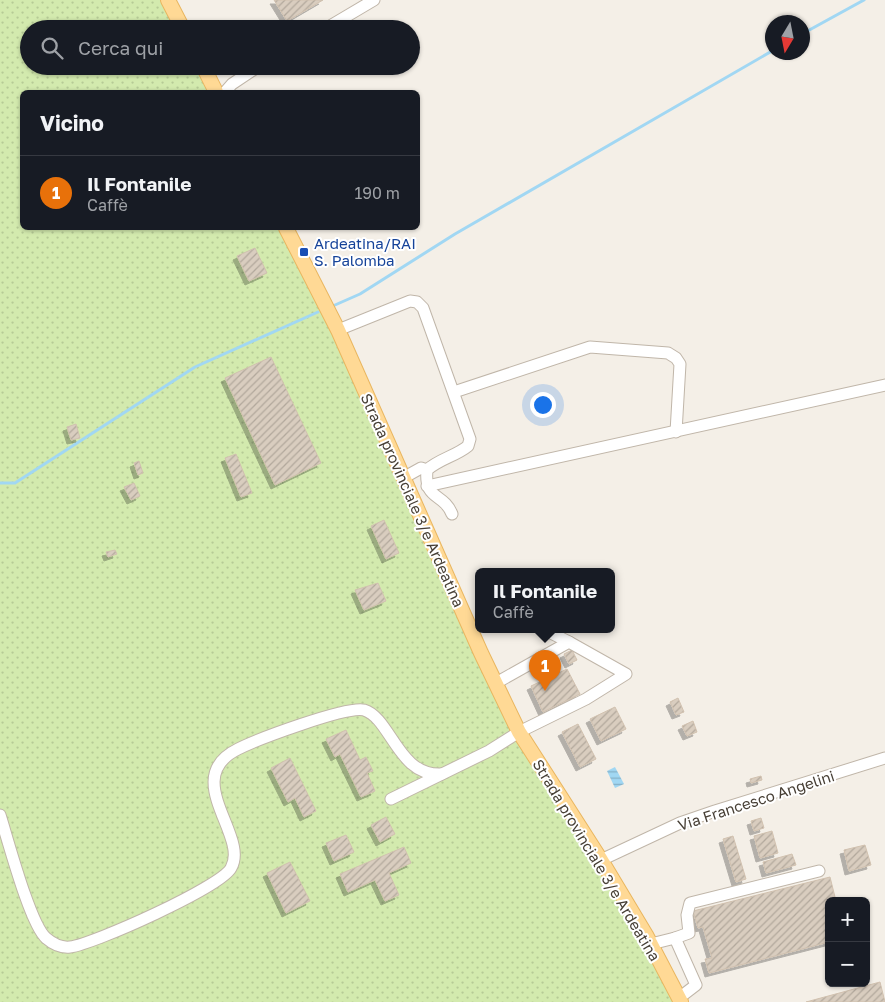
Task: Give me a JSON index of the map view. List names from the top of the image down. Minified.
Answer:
{"streets":{"main road":["Strada provinciale 3/e Ardeatina"],"street":["Via Francesco Angelini"]},"crossings":[["Strada provinciale 3/e Ardeatina","Via Francesco Angelini"]],"places":{"transit":["Ardeatina/RAI S. Palomba"]},"north":"bottom","page":{"search":"Cerca qui","heading":"Vicino","list":[{"mark":"1","name":"Il Fontanile","note":"Caffè","value":"190 m"}],"popup":["Il Fontanile","Caffè"],"pins":"1","map_buttons":["+","−"]}}
